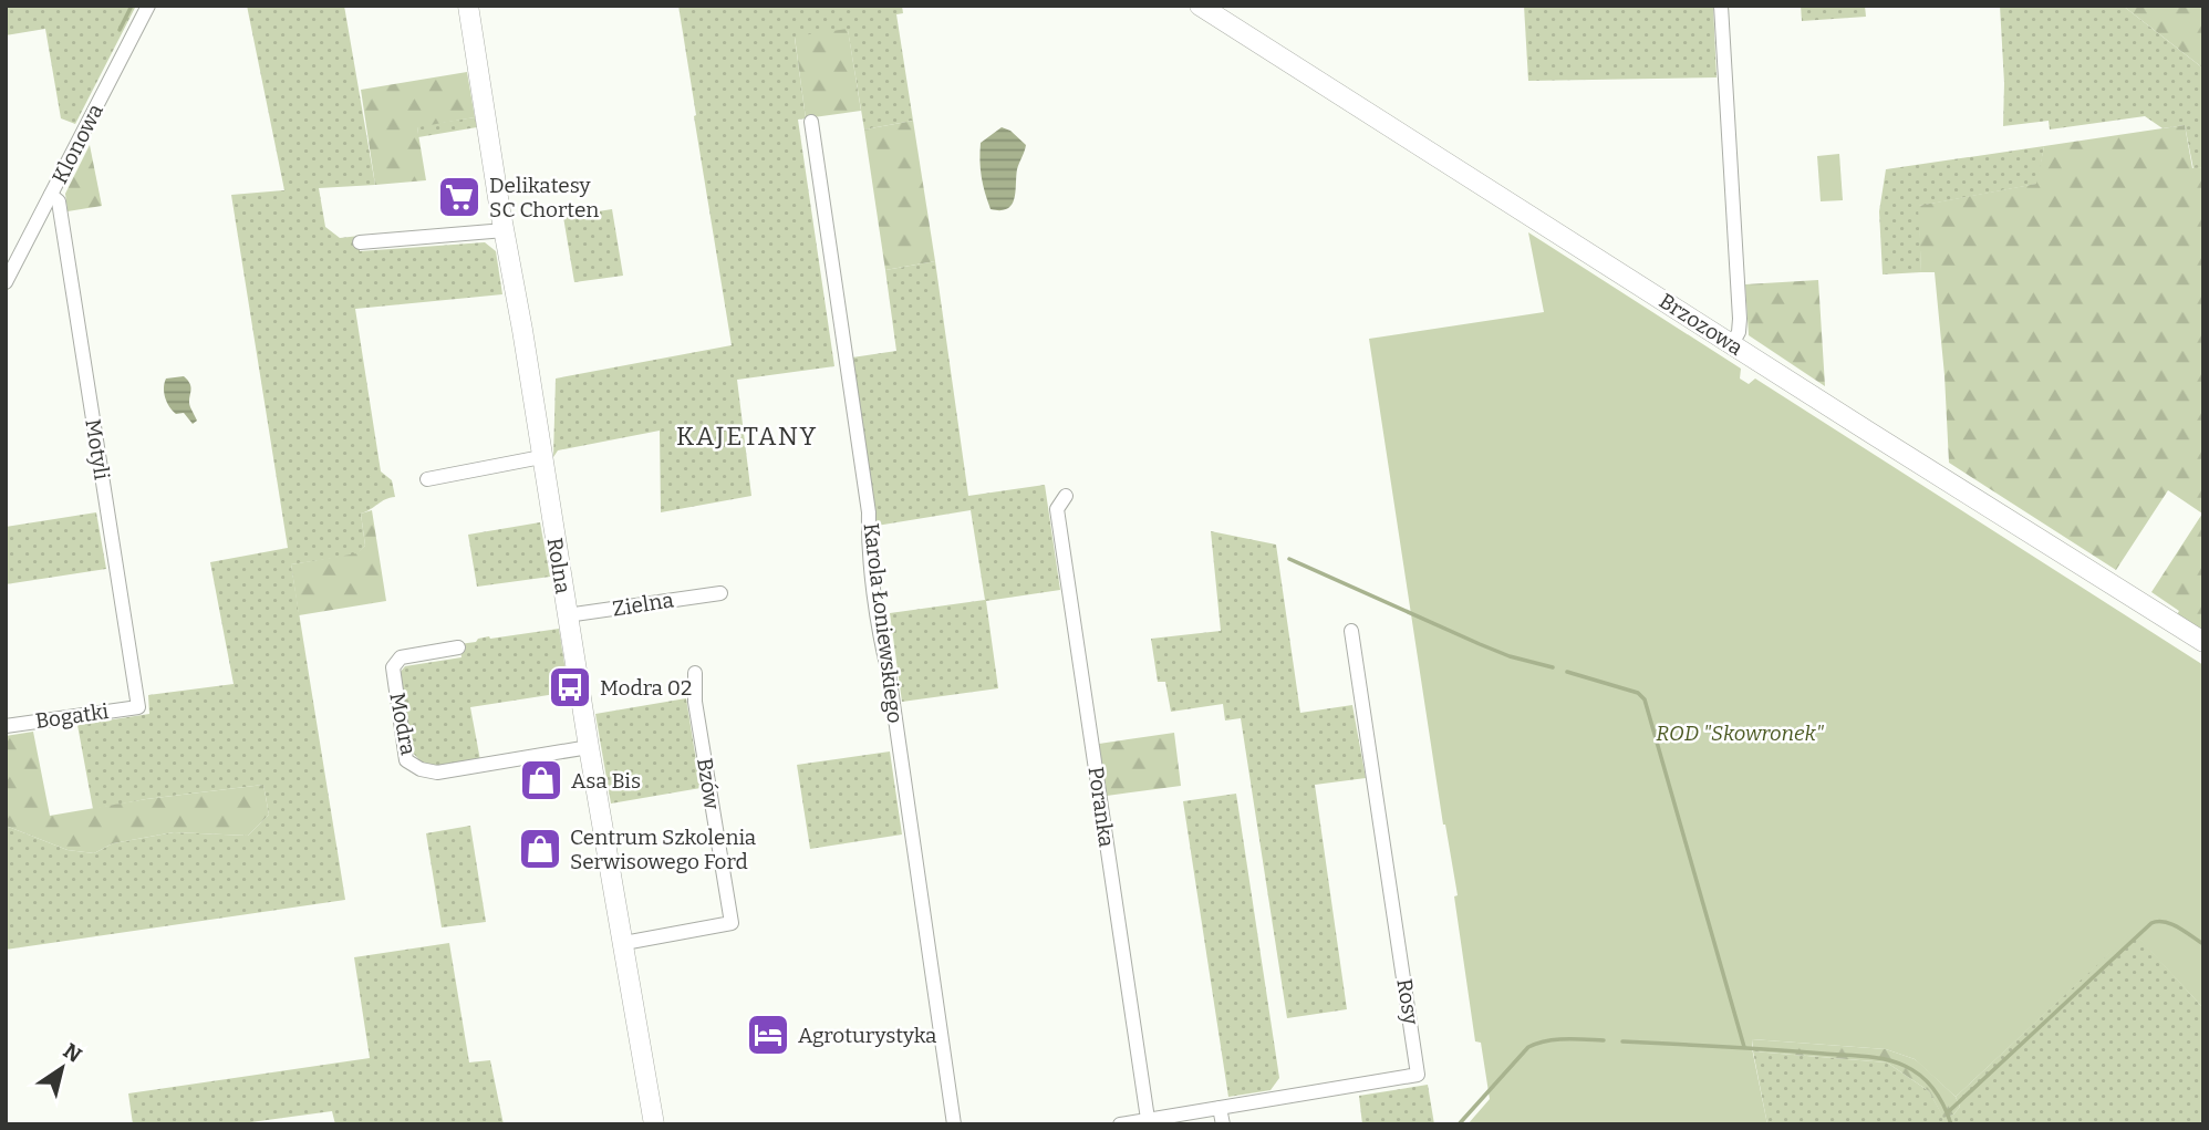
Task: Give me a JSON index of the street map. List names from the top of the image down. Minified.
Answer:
{"streets":{"street":["Klonowa","Brzozowa","Motyli","Rolna","Zielna","Karola Łoniewskiego","Bogatki","Modra","Bzów","Poranka","Rosy"]},"crossings":[["Klonowa","Motyli"],["Motyli","Bogatki"],["Rolna","Zielna"],["Rolna","Modra"],["Rolna","Bzów"],["Poranka","Rosy"]],"districts":["KAJETANY"],"parks":["ROD \"Skowronek\""],"places":{"supermarket":["Delikatesy SC Chorten"],"bus stop":["Modra 02"],"shop":["Asa Bis","Centrum Szkolenia Serwisowego Ford"],"hotel":["Agroturystyka"]},"north":"top right"}
